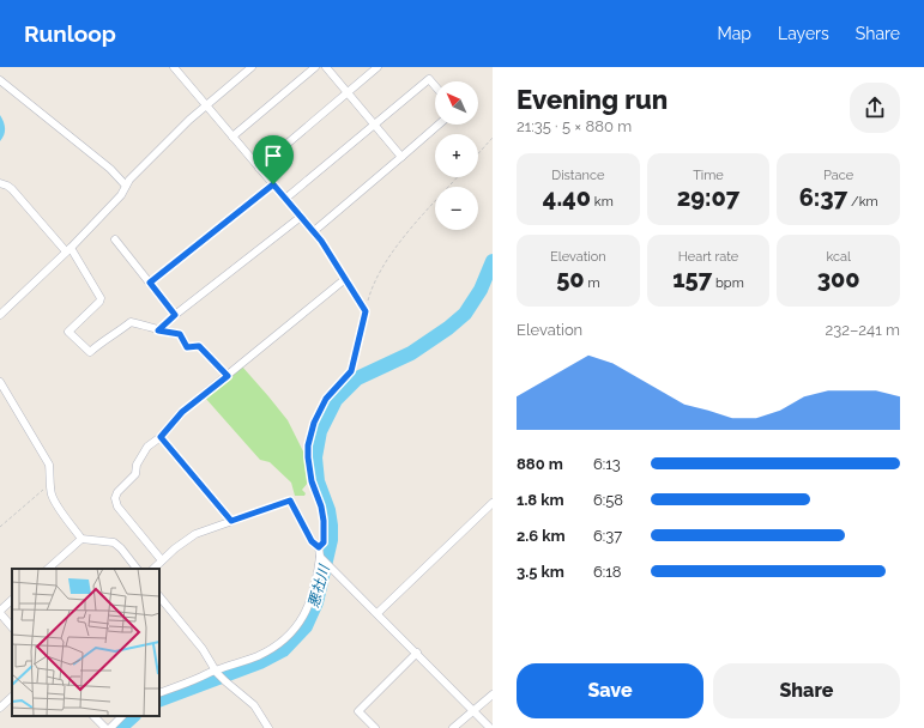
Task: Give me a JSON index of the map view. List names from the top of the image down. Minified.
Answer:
{"water":["悪社川"],"north":"top left","page":{"header":"Runloop","nav":["Map","Layers","Share"],"heading":["Evening run","21:35 · 5 × 880 m"],"map_buttons":["+","−"],"stats":[["Distance","4.40 km"],["Time","29:07"],["Pace","6:37 /km"],["Elevation","50 m"],["Heart rate","157 bpm"],["kcal","300"]],"chart":["Elevation","232–241 m"],"list":[{"name":"880 m","note":"6:13"},{"name":"1.8 km","note":"6:58"},{"name":"2.6 km","note":"6:37"},{"name":"3.5 km","note":"6:18"}],"buttons":["Save","Share"]}}
